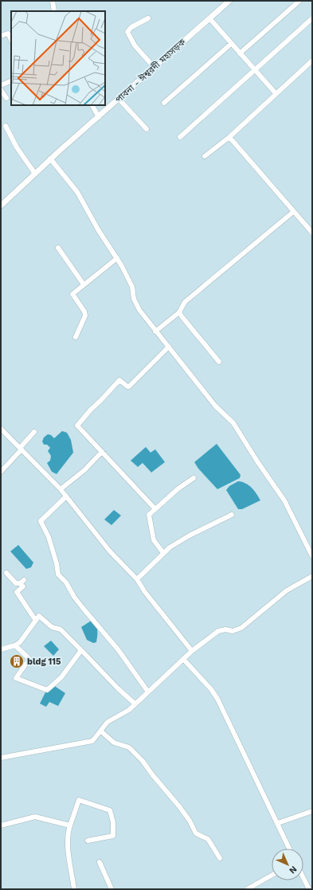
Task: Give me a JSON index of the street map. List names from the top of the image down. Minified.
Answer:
{"streets":{"main road":["পাবনা - ঈশ্বরদী মহাসড়ক"]},"places":{"building":["bldg 115"]},"north":"bottom right"}
